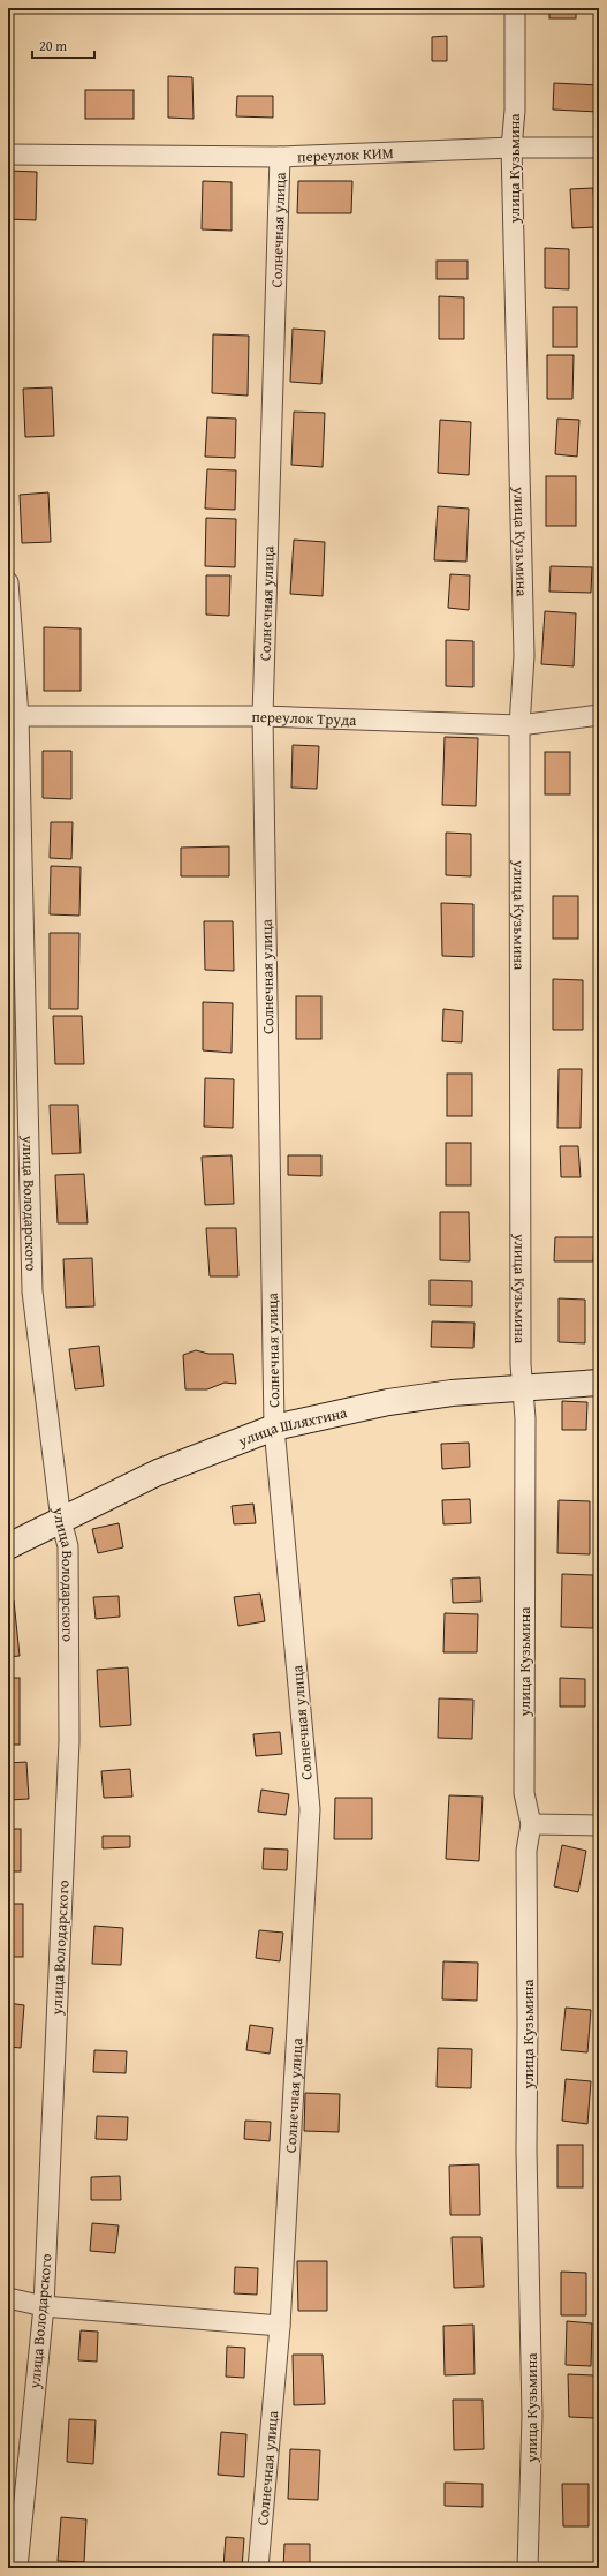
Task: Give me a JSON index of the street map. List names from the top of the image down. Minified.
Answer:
{"streets":{"main road":["улица Шляхтина"],"street":["переулок КИМ","улица Кузьмина","Солнечная улица","переулок Труда","улица Володарского"]},"crossings":[["переулок КИМ","улица Кузьмина"],["переулок КИМ","Солнечная улица"],["улица Кузьмина","переулок Труда"],["улица Кузьмина","улица Шляхтина"],["Солнечная улица","переулок Труда"],["Солнечная улица","улица Шляхтина"],["переулок Труда","улица Володарского"],["улица Володарского","улица Шляхтина"]],"scale_bar":"20 m"}
